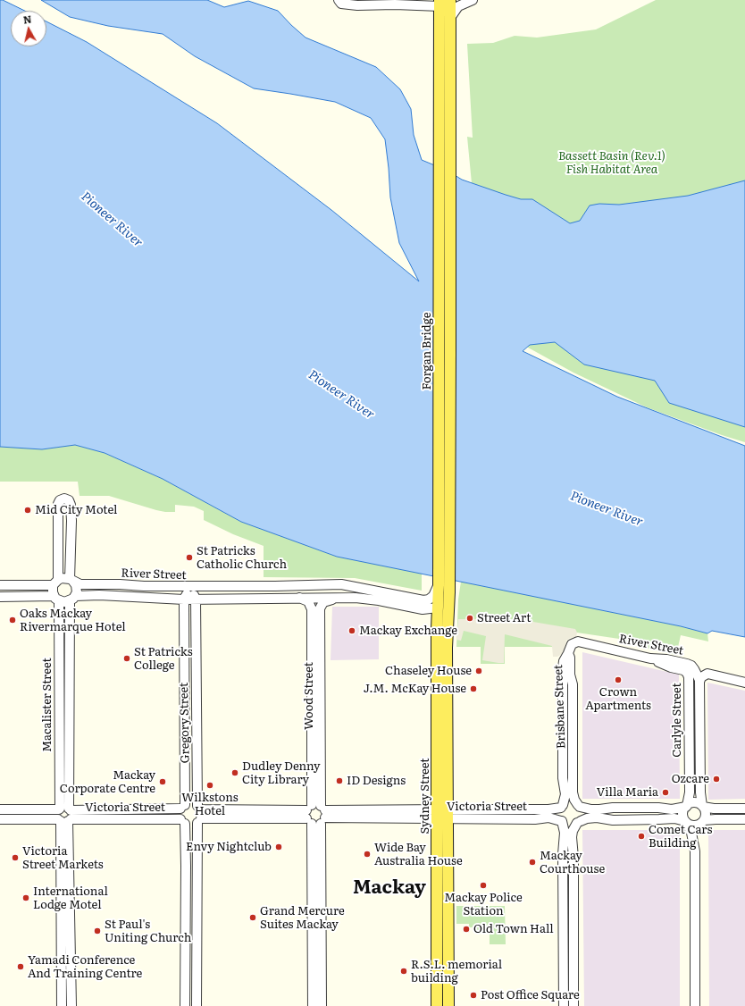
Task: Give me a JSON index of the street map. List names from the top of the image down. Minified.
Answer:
{"streets":{"main road":["Forgan Bridge","Sydney Street"],"street":["River Street","Wood Street","Macalister Street","Brisbane Street","Carlyle Street","Gregory Street","Victoria Street"]},"crossings":[["Forgan Bridge","River Street"],["Forgan Bridge","Sydney Street"],["River Street","Wood Street"],["River Street","Macalister Street"],["River Street","Brisbane Street"],["River Street","Carlyle Street"],["River Street","Gregory Street"],["River Street","Sydney Street"],["Wood Street","Victoria Street"],["Macalister Street","Victoria Street"],["Brisbane Street","Victoria Street"],["Gregory Street","Victoria Street"],["Sydney Street","Victoria Street"]],"districts":["Mackay"],"water":["Pioneer River"],"parks":["Bassett Basin (Rev.1) Fish Habitat Area"],"places":["Mid City Motel","St Patricks Catholic Church","Street Art","Oaks Mackay Rivermarque Hotel","Mackay Exchange","St Patricks College","Chaseley House","Crown Apartments","J.M. McKay House","Dudley Denny City Library","Ozcare","ID Designs","Mackay Corporate Centre","Wilkstons Hotel","Villa Maria","Comet Cars Building","Envy Nightclub","Wide Bay Australia House","Victoria Street Markets","Mackay Courthouse","Mackay Police Station","International Lodge Motel","Grand Mercure Suites Mackay","Old Town Hall","St Paul's Uniting Church","Yamadi Conference And Training Centre","R.S.L. memorial building","Post Office Square"],"north":"top"}
